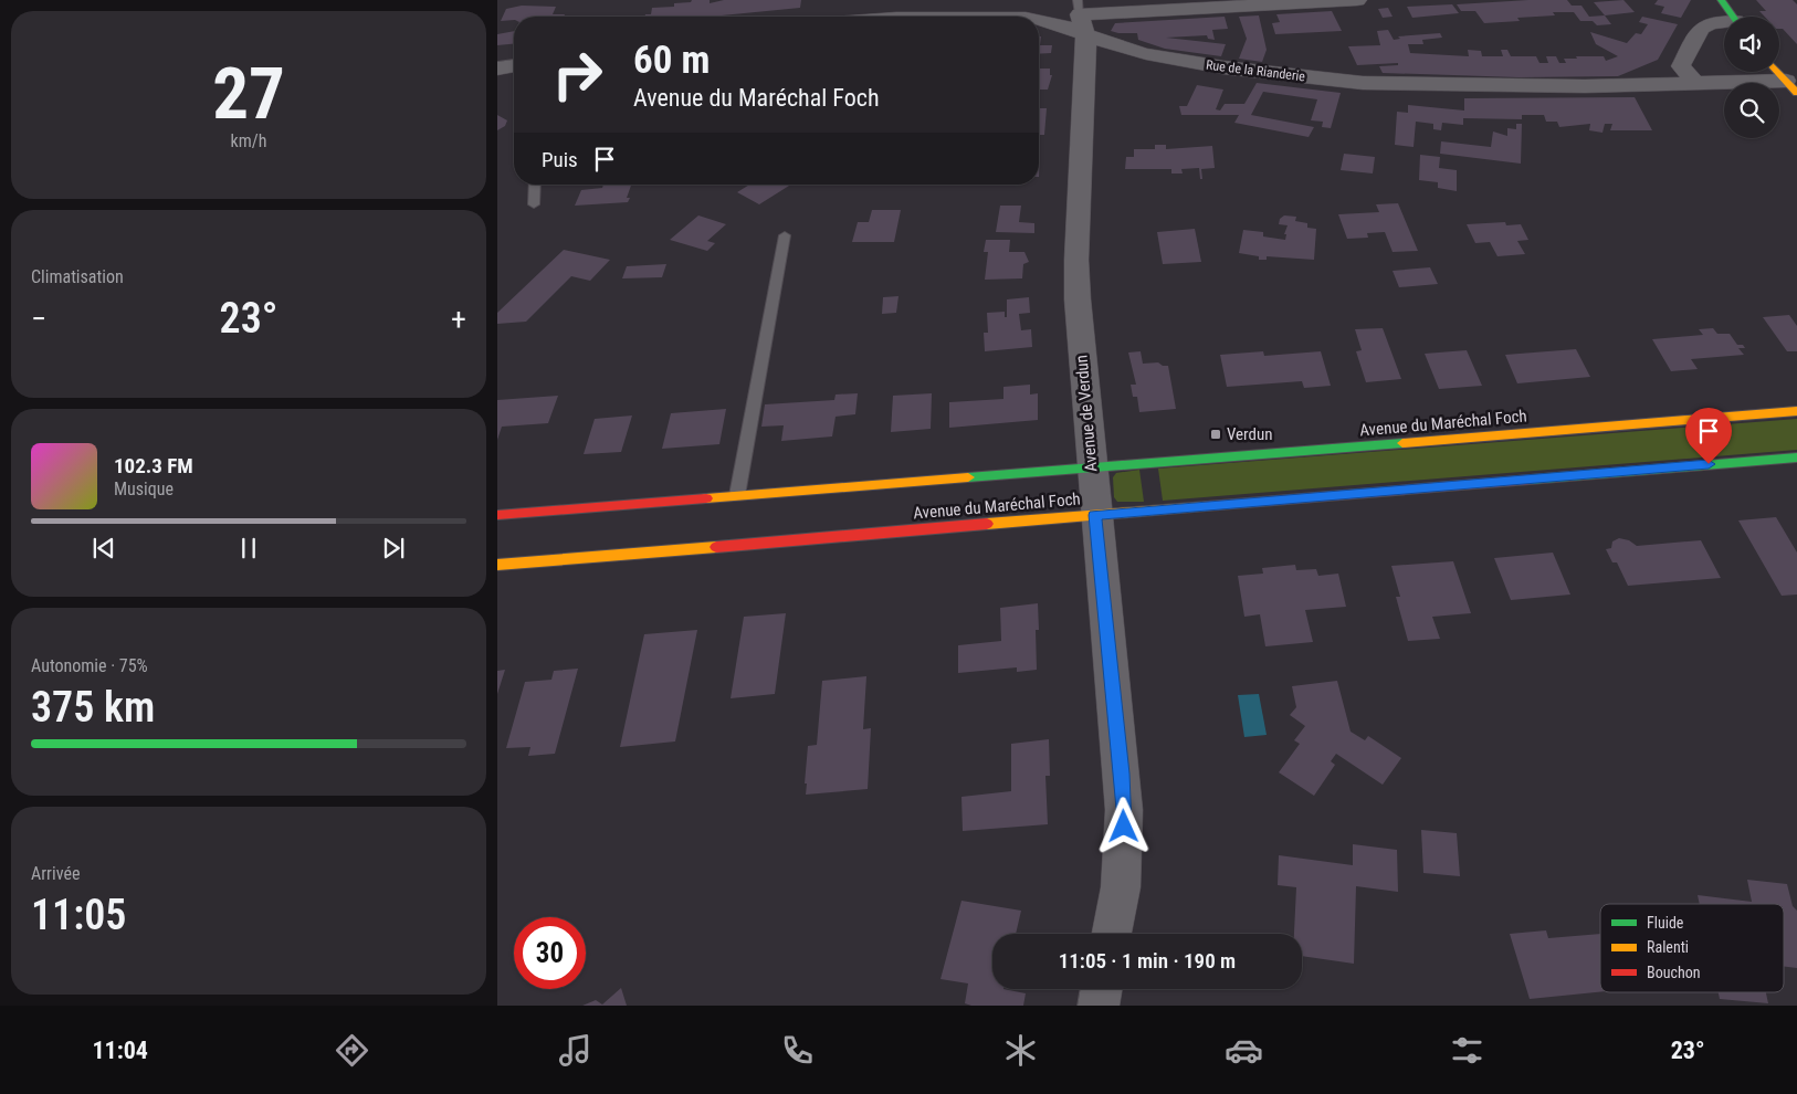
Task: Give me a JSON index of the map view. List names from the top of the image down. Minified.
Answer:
{"streets":{"main road":["Avenue du Maréchal Foch"],"street":["Rue de la Rianderie","Avenue de Verdun"]},"crossings":[["Rue de la Rianderie","Avenue de Verdun"],["Avenue de Verdun","Avenue du Maréchal Foch"]],"places":{"transit":["Verdun"]},"legend":["Fluide","Ralenti","Bouchon"],"page":{"tile":[["27","km/h"],"Climatisation",["Autonomie · 75%","375 km"],["Arrivée","11:05"]],"turn":["60 m","Avenue du Maréchal Foch"],"then":"Puis","heat":["−","23°","+"],"song":["102.3 FM","Musique"],"limit":"30","trip":"11:05 · 1 min · 190 m","tabs":["11:04","23°"]}}
